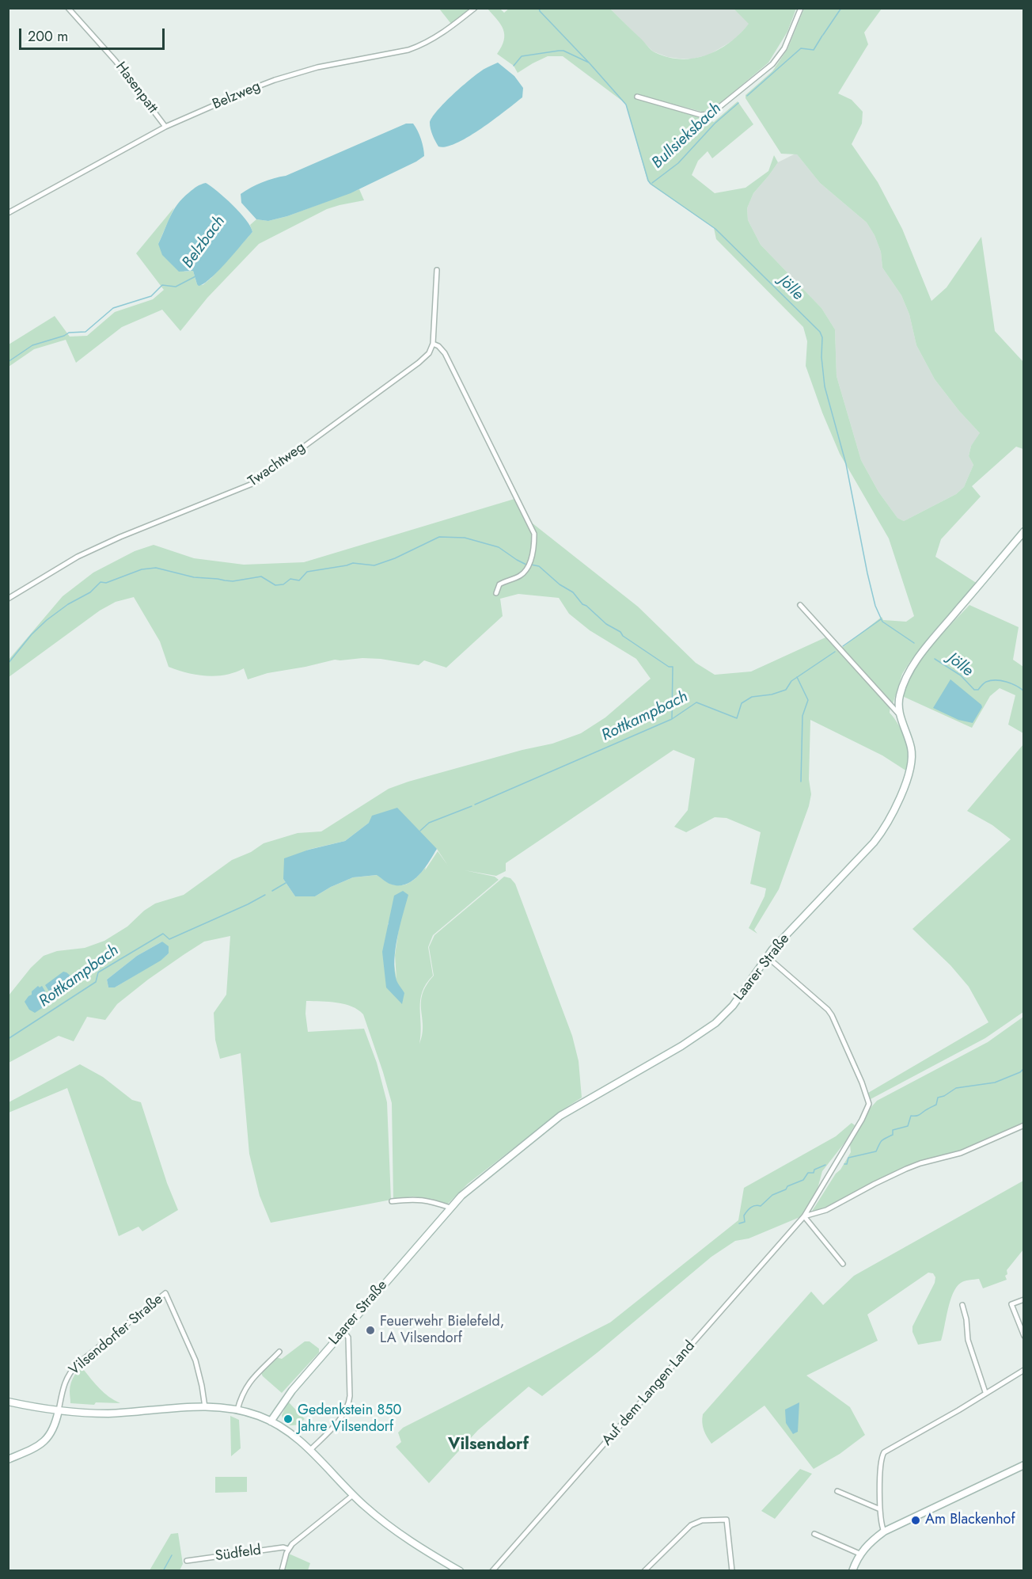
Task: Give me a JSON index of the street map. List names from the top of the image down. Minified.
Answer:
{"streets":{"street":["Hasenpatt","Belzweg","Twachtweg","Laarer Straße","Vilsendorfer Straße","Auf dem Langen Land","Südfeld"]},"crossings":[["Hasenpatt","Belzweg"],["Laarer Straße","Auf dem Langen Land"]],"districts":["Vilsendorf"],"water":["Bullsieksbach","Belzbach","Jölle","Rottkampbach"],"places":["Feuerwehr Bielefeld, LA Vilsendorf","Gedenkstein 850 Jahre Vilsendorf","Am Blackenhof"],"scale_bar":"200 m"}
